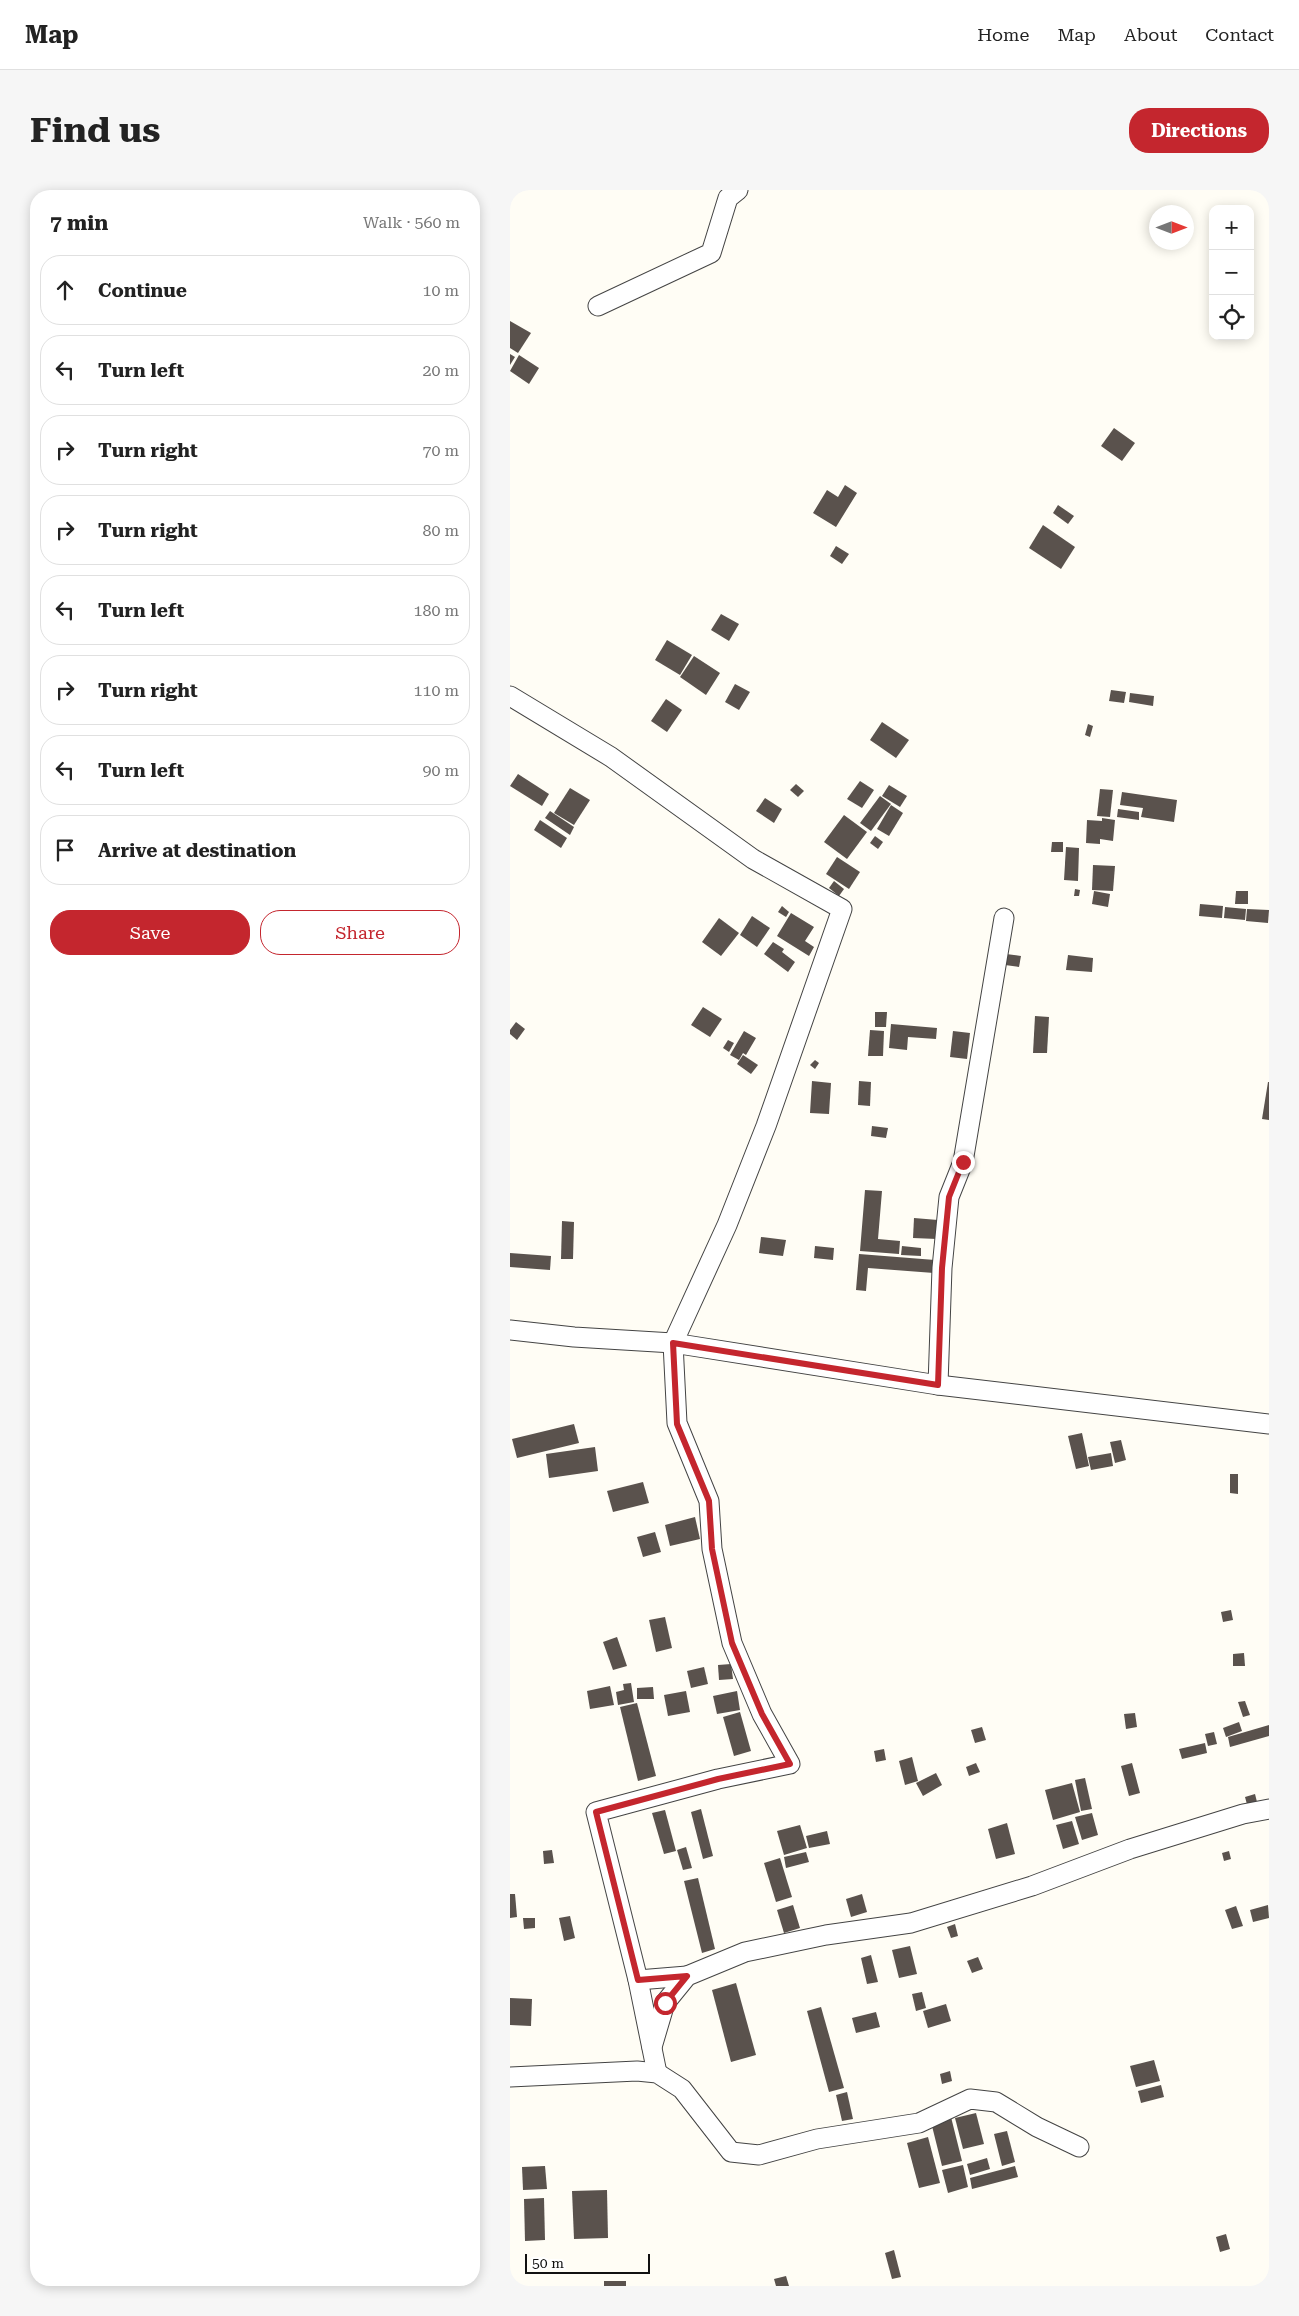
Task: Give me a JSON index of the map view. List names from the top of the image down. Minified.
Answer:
{"scale_bar":"50 m","north":"right","page":{"header":"Map","nav":["Home","Map","About","Contact"],"buttons":["Directions",["Save","Share"]],"title":"Find us","heading":["7 min","Walk · 560 m"],"map_buttons":["+","−"],"list":[["Continue","10 m"],["Turn left","20 m"],["Turn right","70 m"],["Turn right","80 m"],["Turn left","180 m"],["Turn right","110 m"],["Turn left","90 m"],"Arrive at destination"],"scale":"50 m"}}
